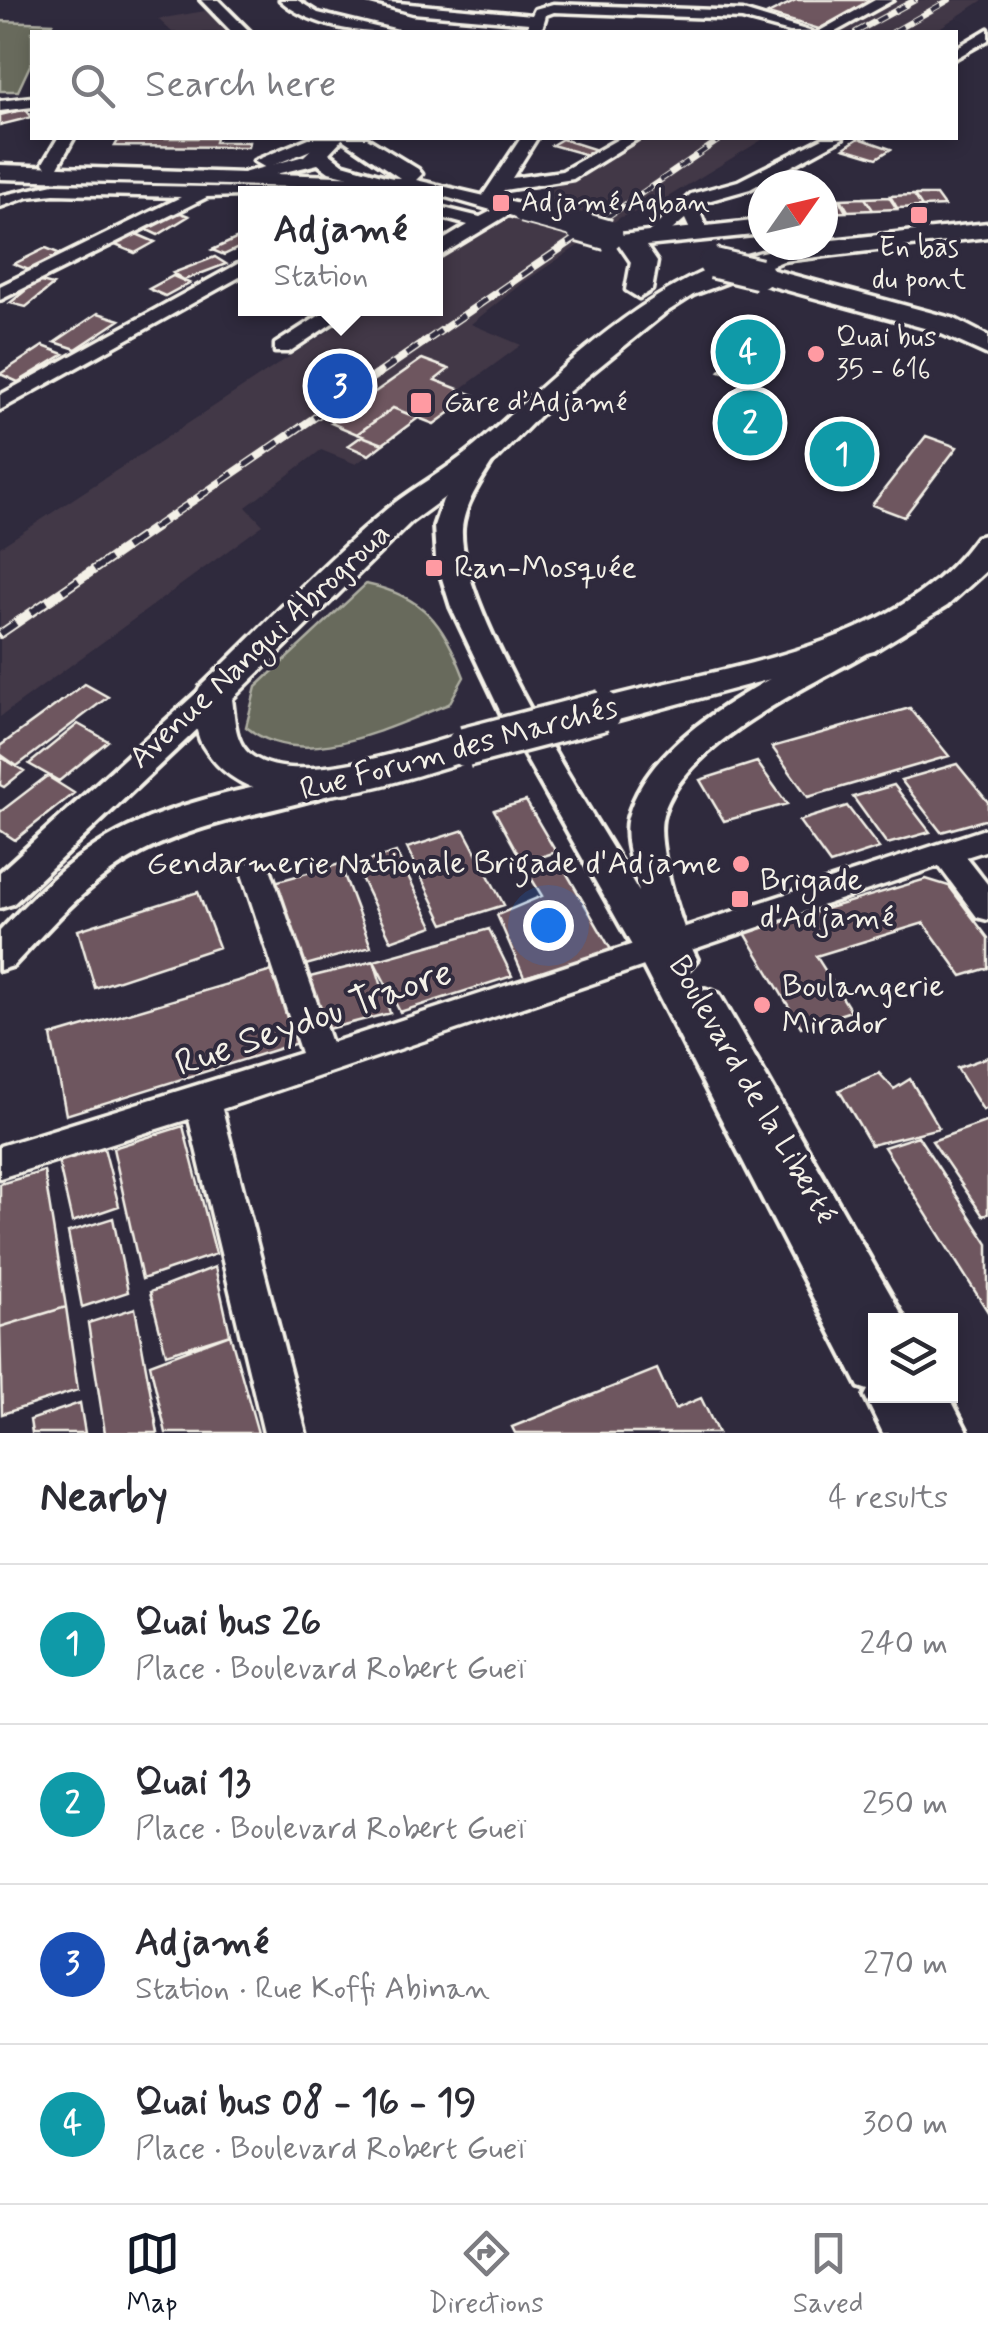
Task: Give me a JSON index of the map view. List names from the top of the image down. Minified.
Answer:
{"streets":{"main road":["Avenue Nangui Abrogroua","Rue Forum des Marchés","Boulevard de la Liberté"],"street":["Rue Seydou Traore"]},"crossings":[["Rue Forum des Marchés","Boulevard de la Liberté"],["Rue Seydou Traore","Boulevard de la Liberté"]],"places":{"transit":["Adjamé Agban","En bas du pont","Gare d’Adjamé","Ran-Mosquée","Brigade d'Adjamé"],"other":["Quai bus 35 - 616","Gendarmerie Nationale Brigade d'Adjame","Boulangerie Mirador"]},"north":"top right","page":{"search":"Search here","popup":["Adjamé","Station"],"pins":["4","3","2","1"],"heading":["Nearby","4 results"],"list":[{"mark":"1","name":"Quai bus 26","note":"Place · Boulevard Robert Gueï","value":"240 m"},{"mark":"2","name":"Quai 13","note":"Place · Boulevard Robert Gueï","value":"250 m"},{"mark":"3","name":"Adjamé","note":"Station · Rue Koffi Abinan","value":"270 m"},{"mark":"4","name":"Quai bus 08 - 16 - 19","note":"Place · Boulevard Robert Gueï","value":"300 m"}],"nav":["Map","Directions","Saved"]}}
